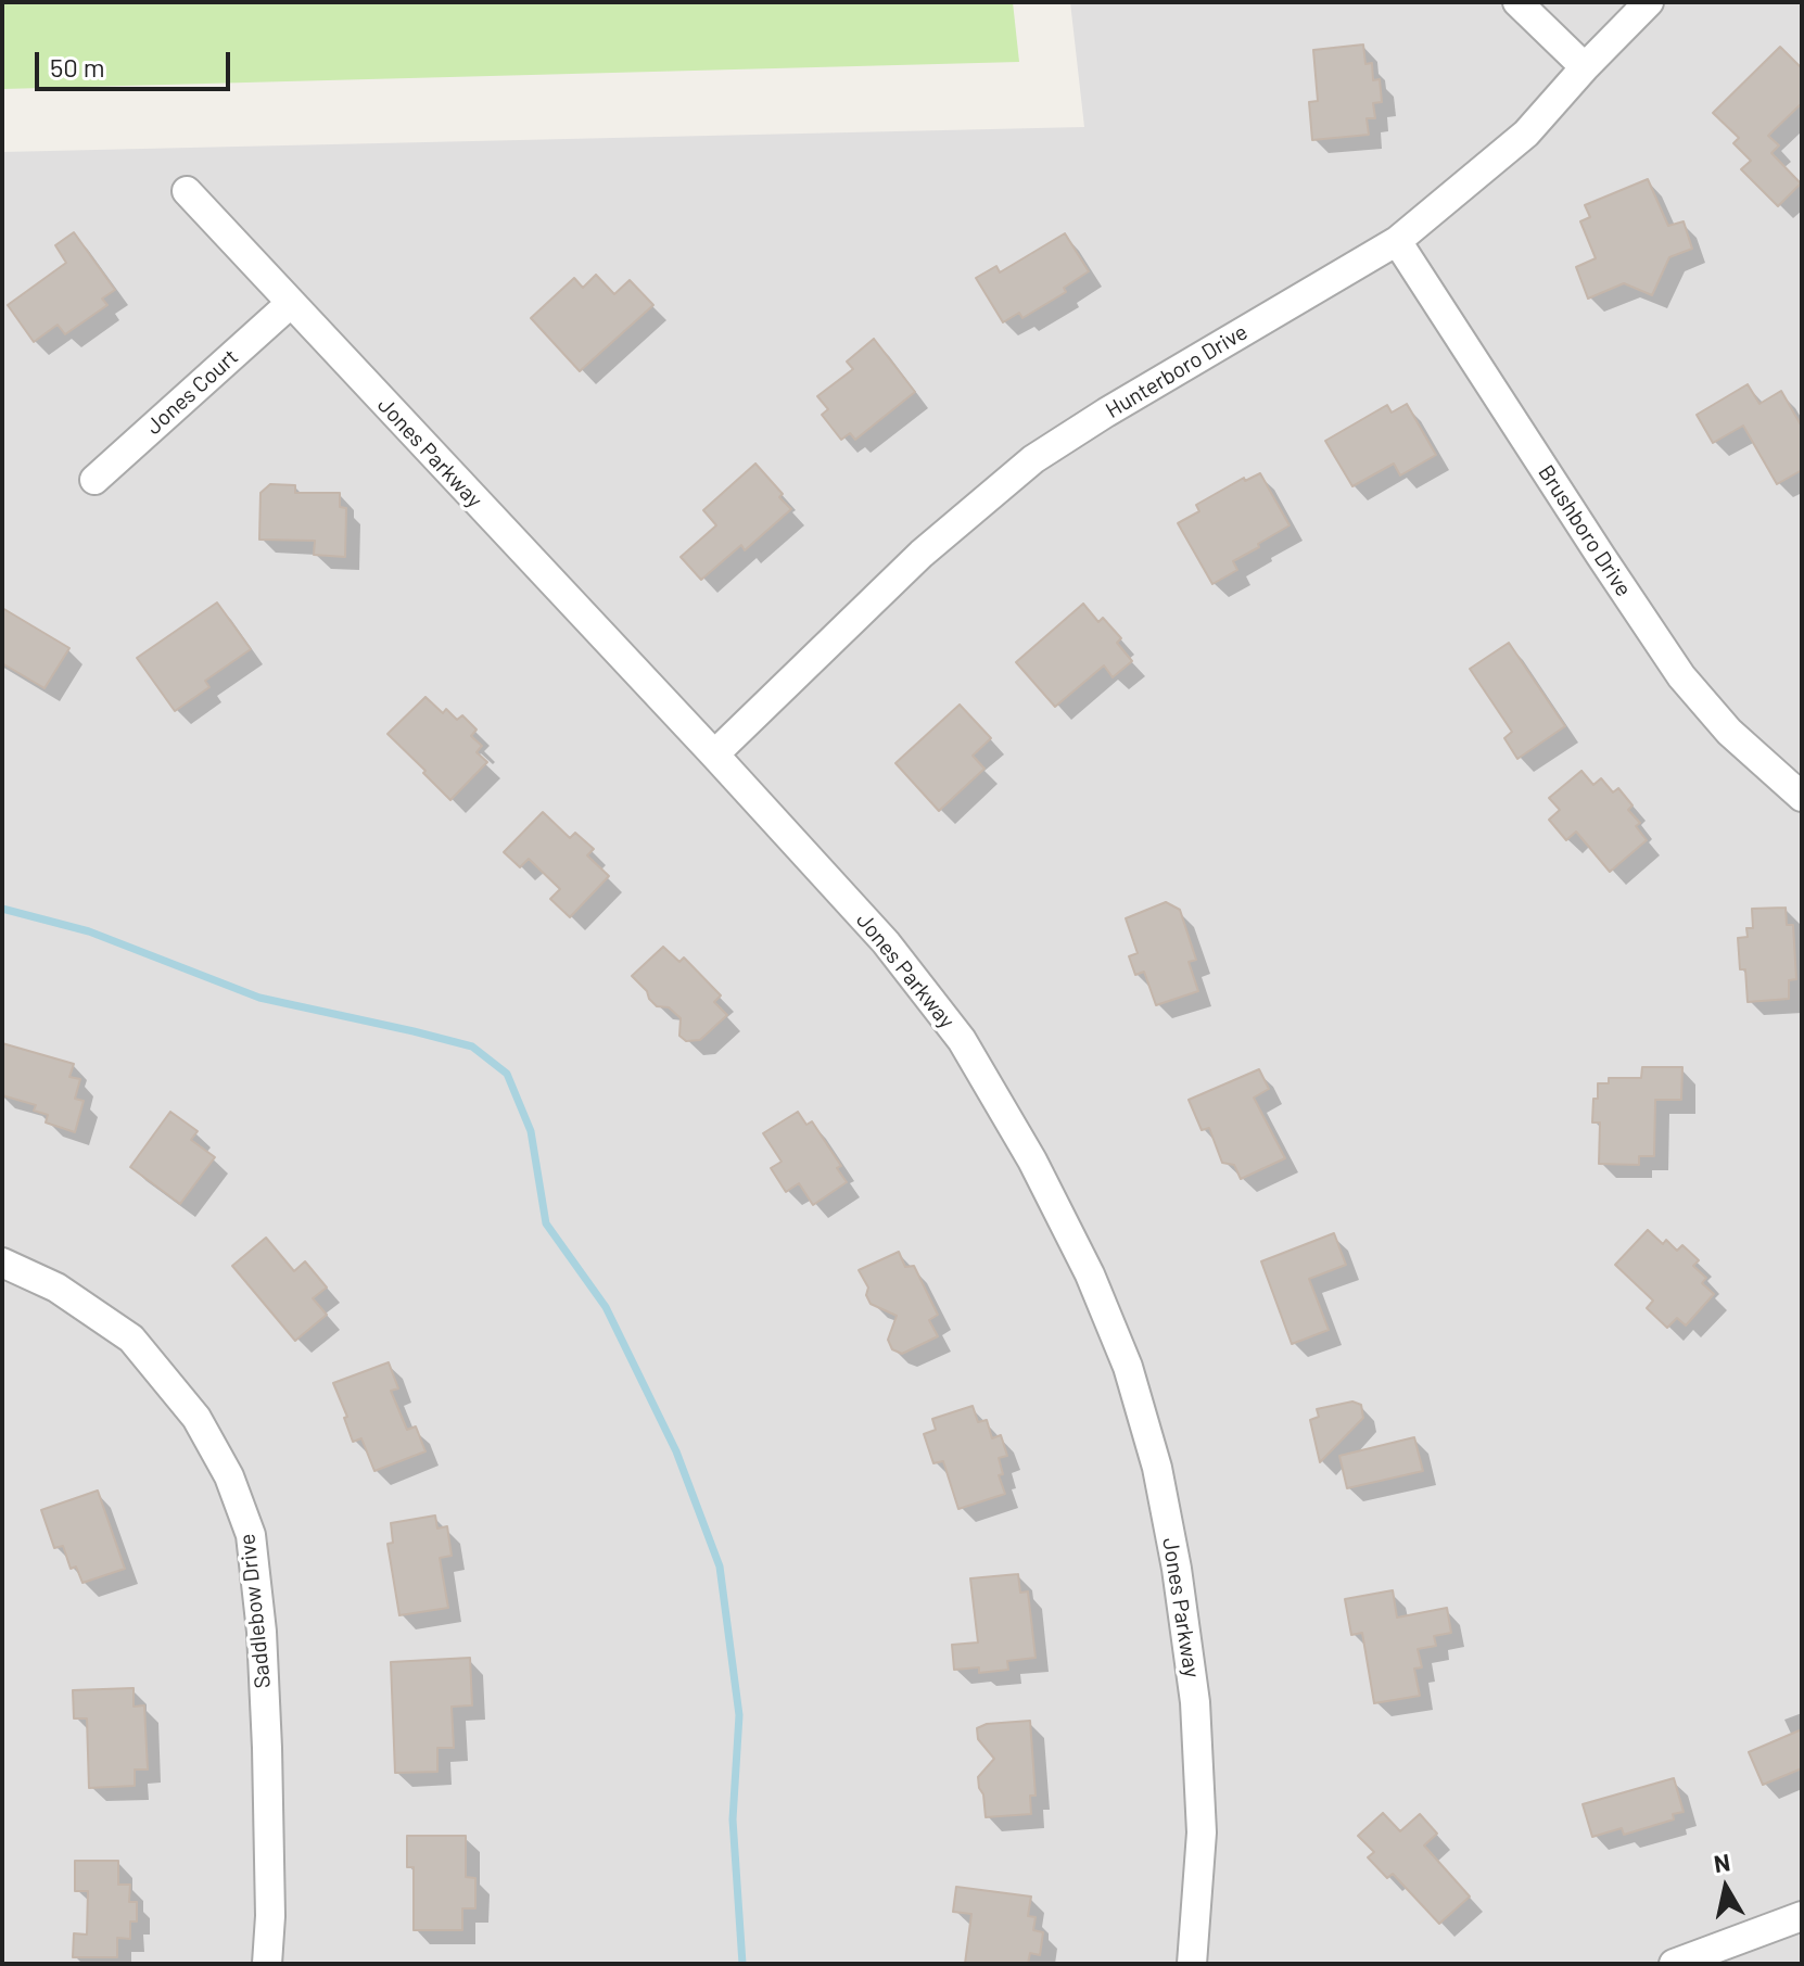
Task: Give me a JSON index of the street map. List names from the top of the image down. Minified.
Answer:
{"streets":{"street":["Hunterboro Drive","Jones Court","Jones Parkway","Brushboro Drive","Saddlebow Drive"]},"crossings":[["Hunterboro Drive","Jones Parkway"],["Hunterboro Drive","Brushboro Drive"],["Jones Court","Jones Parkway"]],"scale_bar":"50 m","north":"top"}
